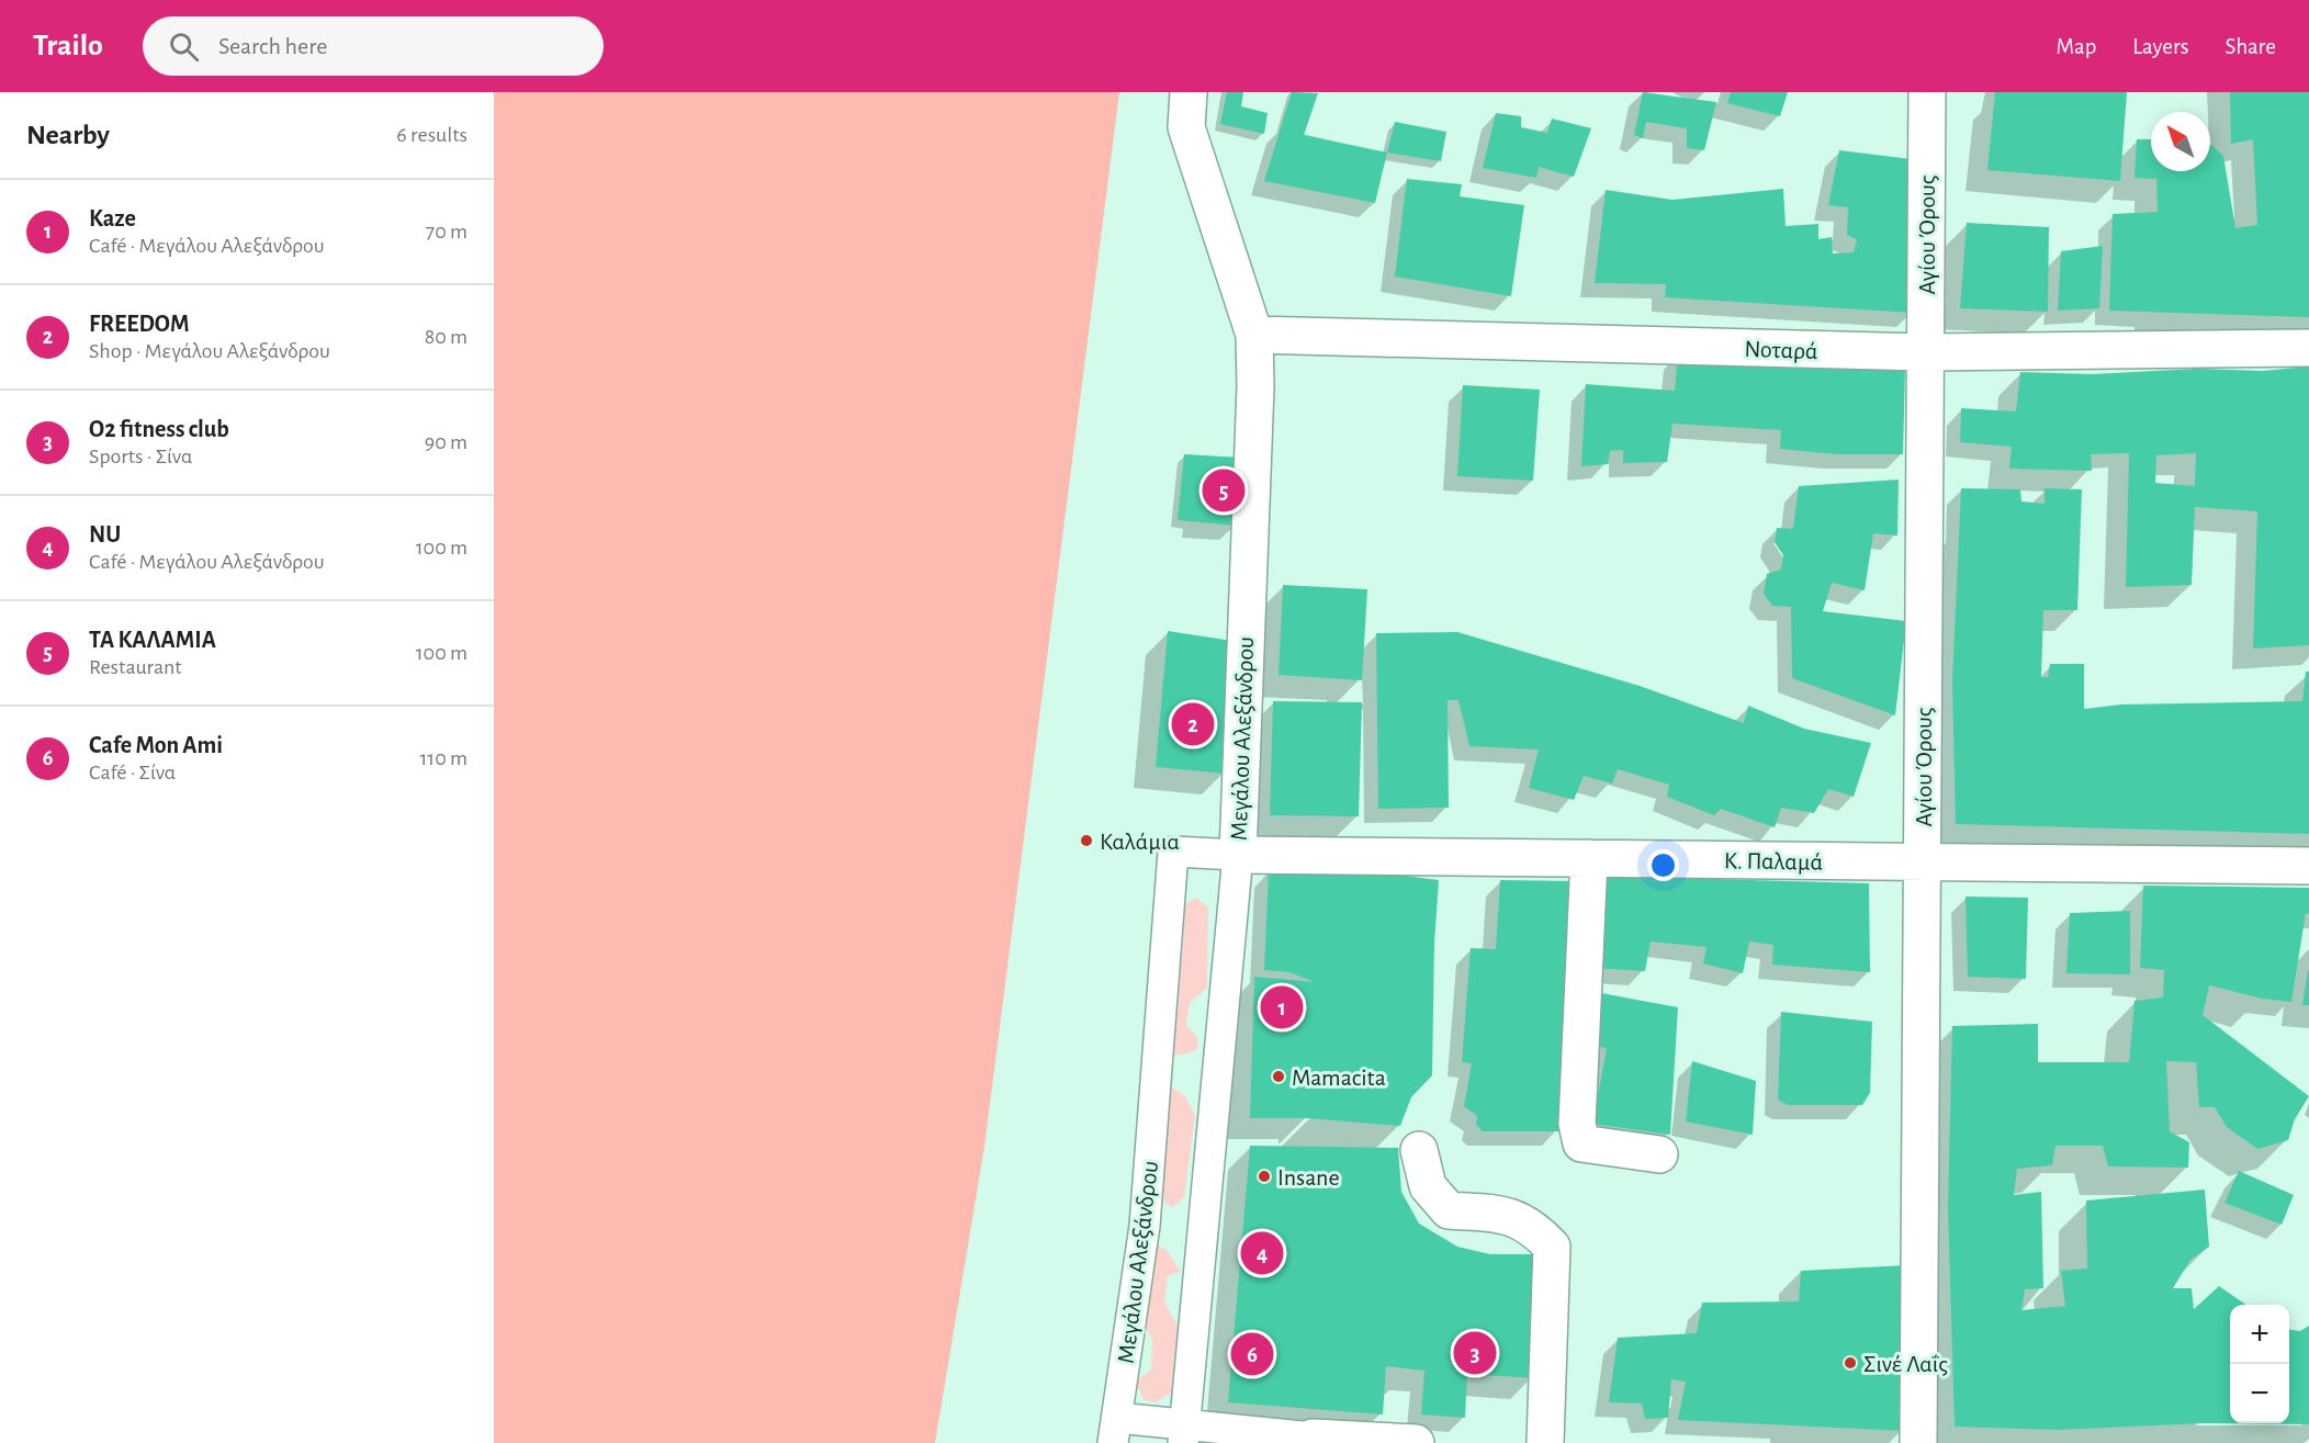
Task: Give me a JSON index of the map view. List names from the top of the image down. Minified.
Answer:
{"streets":{"street":["Αγίου Όρους","Νοταρά","Μεγάλου Αλεξάνδρου","Κ. Παλαμά"]},"crossings":[["Αγίου Όρους","Νοταρά"],["Αγίου Όρους","Κ. Παλαμά"],["Νοταρά","Μεγάλου Αλεξάνδρου"],["Μεγάλου Αλεξάνδρου","Κ. Παλαμά"]],"places":["Καλάμια","Mamacita","Insane","Σινέ Λαΐς"],"north":"top left","page":{"header":"Trailo","search":"Search here","nav":["Map","Layers","Share"],"heading":["Nearby","6 results"],"list":[{"mark":"1","name":"Kaze","note":"Café · Μεγάλου Αλεξάνδρου","value":"70 m"},{"mark":"2","name":"FREEDOM","note":"Shop · Μεγάλου Αλεξάνδρου","value":"80 m"},{"mark":"3","name":"O2 fitness club","note":"Sports · Σίνα","value":"90 m"},{"mark":"4","name":"NU","note":"Café · Μεγάλου Αλεξάνδρου","value":"100 m"},{"mark":"5","name":"ΤΑ ΚΑΛΑΜΙΑ","note":"Restaurant","value":"100 m"},{"mark":"6","name":"Cafe Mon Ami","note":"Café · Σίνα","value":"110 m"}],"pins":["5","2","1","4","3","6"],"map_buttons":["+","−"]}}
